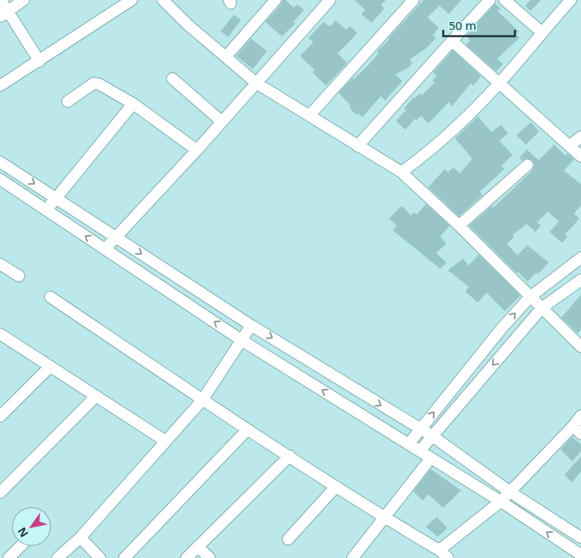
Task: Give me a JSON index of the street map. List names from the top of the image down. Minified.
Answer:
{"scale_bar":"50 m","north":"bottom left"}
